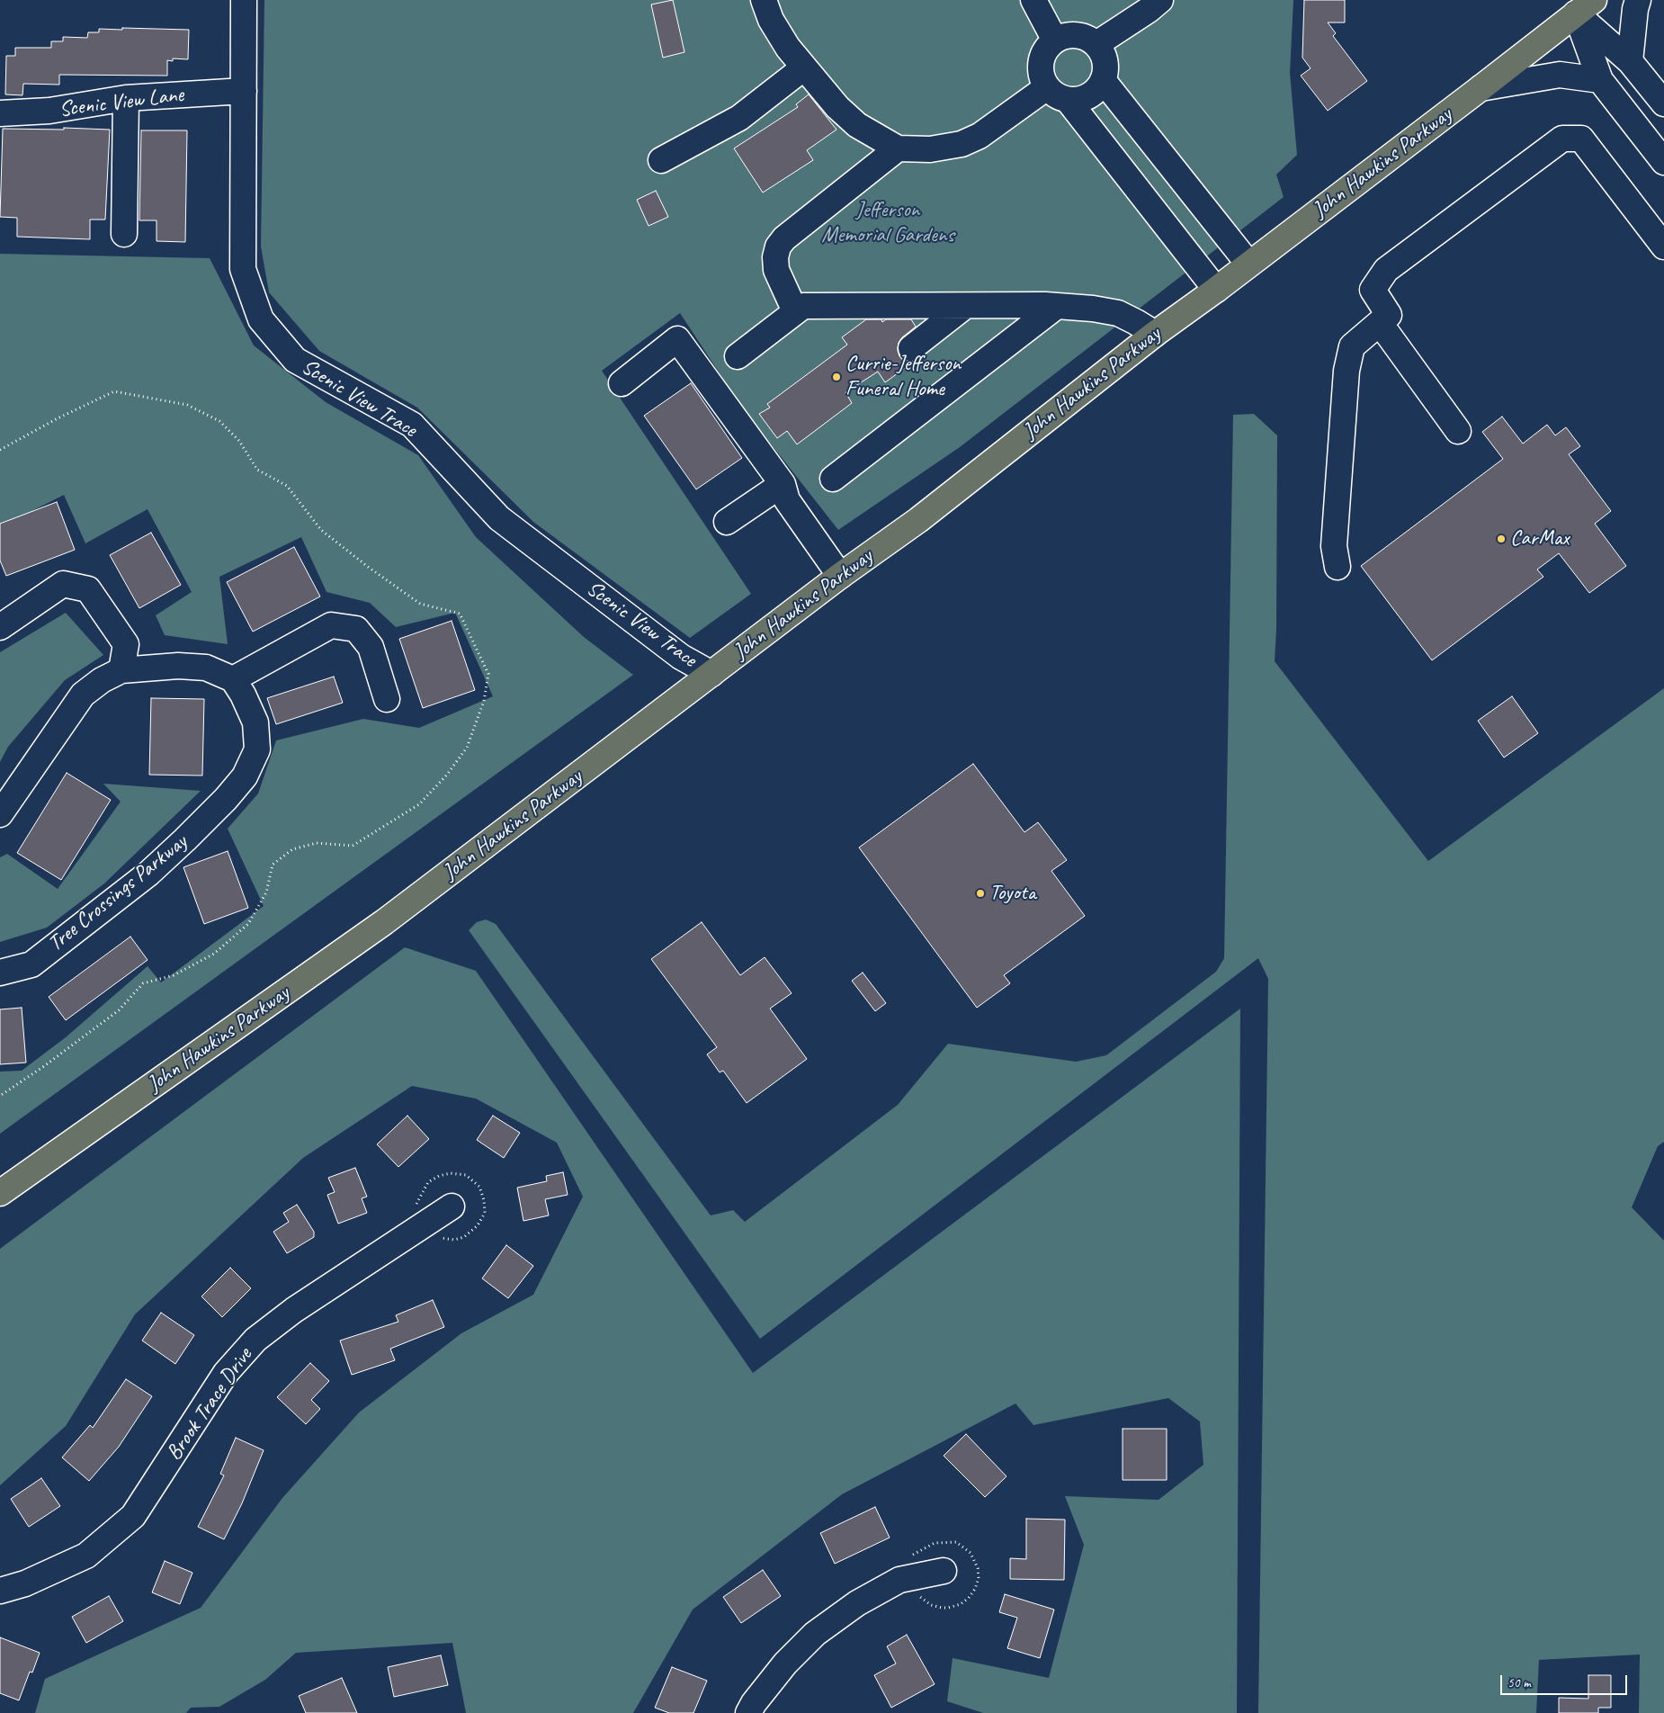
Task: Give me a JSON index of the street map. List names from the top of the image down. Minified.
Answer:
{"streets":{"main road":["John Hawkins Parkway"],"street":["Scenic View Lane","Scenic View Trace","Tree Crossings Parkway","Brook Trace Drive"]},"crossings":[["Scenic View Lane","Scenic View Trace"],["John Hawkins Parkway","Scenic View Trace"]],"parks":["Jefferson Memorial Gardens"],"places":["Currie-Jefferson Funeral Home","CarMax","Toyota"],"scale_bar":"50 m"}
